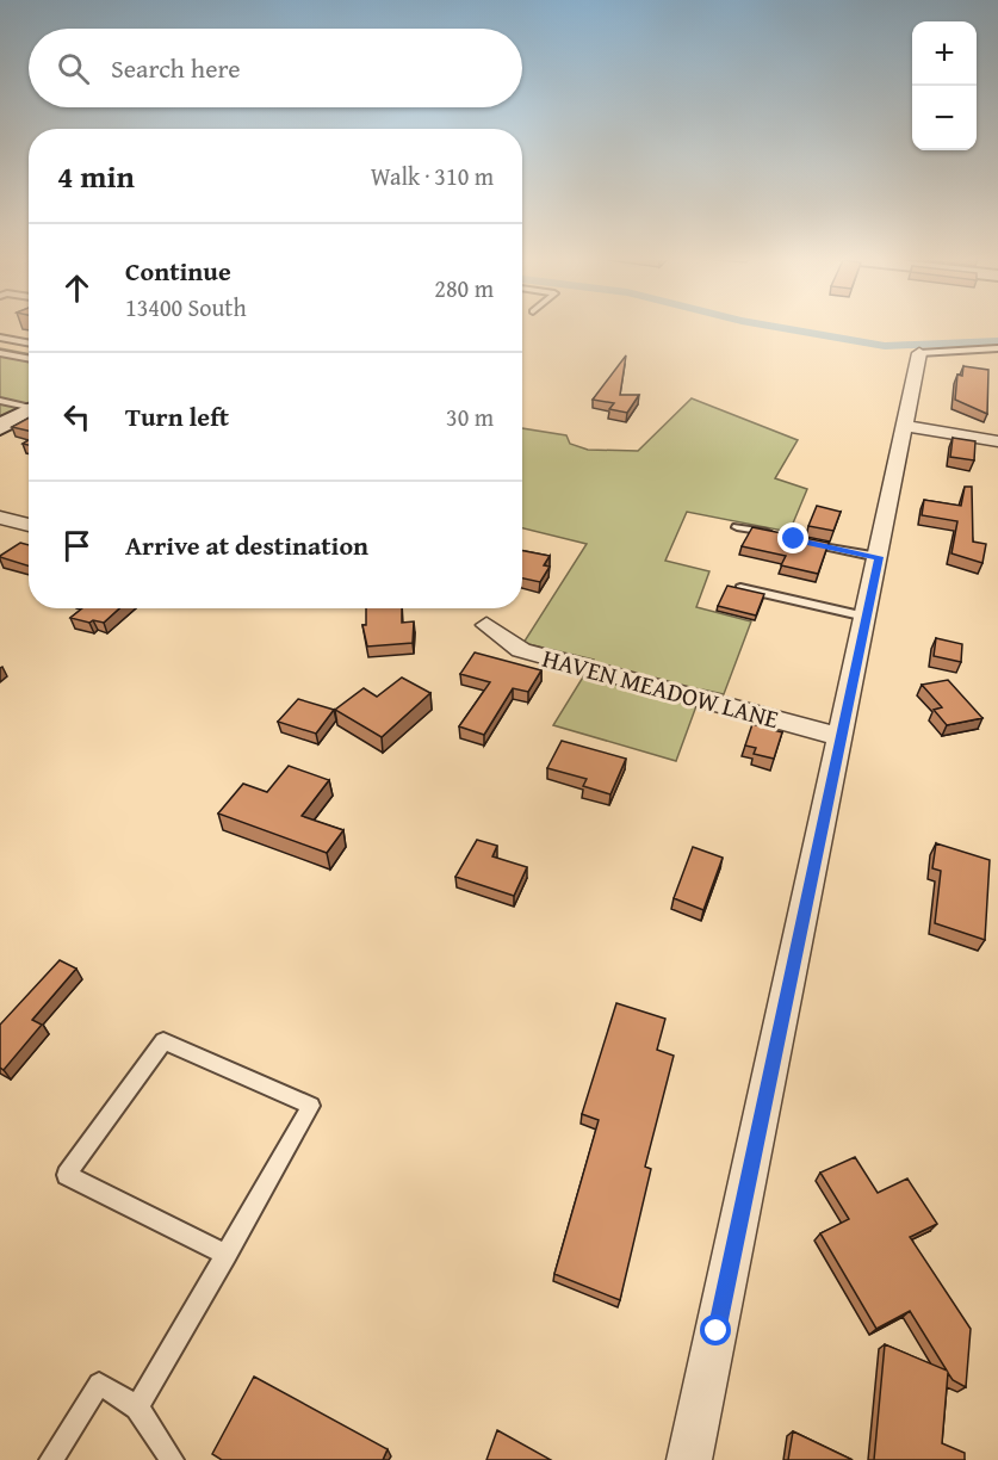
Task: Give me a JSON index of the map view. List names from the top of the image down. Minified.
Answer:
{"streets":{"street":["HAVEN MEADOW LANE"]},"page":{"map_buttons":["+","−"],"search":"Search here","heading":["4 min","Walk · 310 m"],"list":[["Continue","13400 South","280 m"],["Turn left","30 m"],"Arrive at destination"]}}
